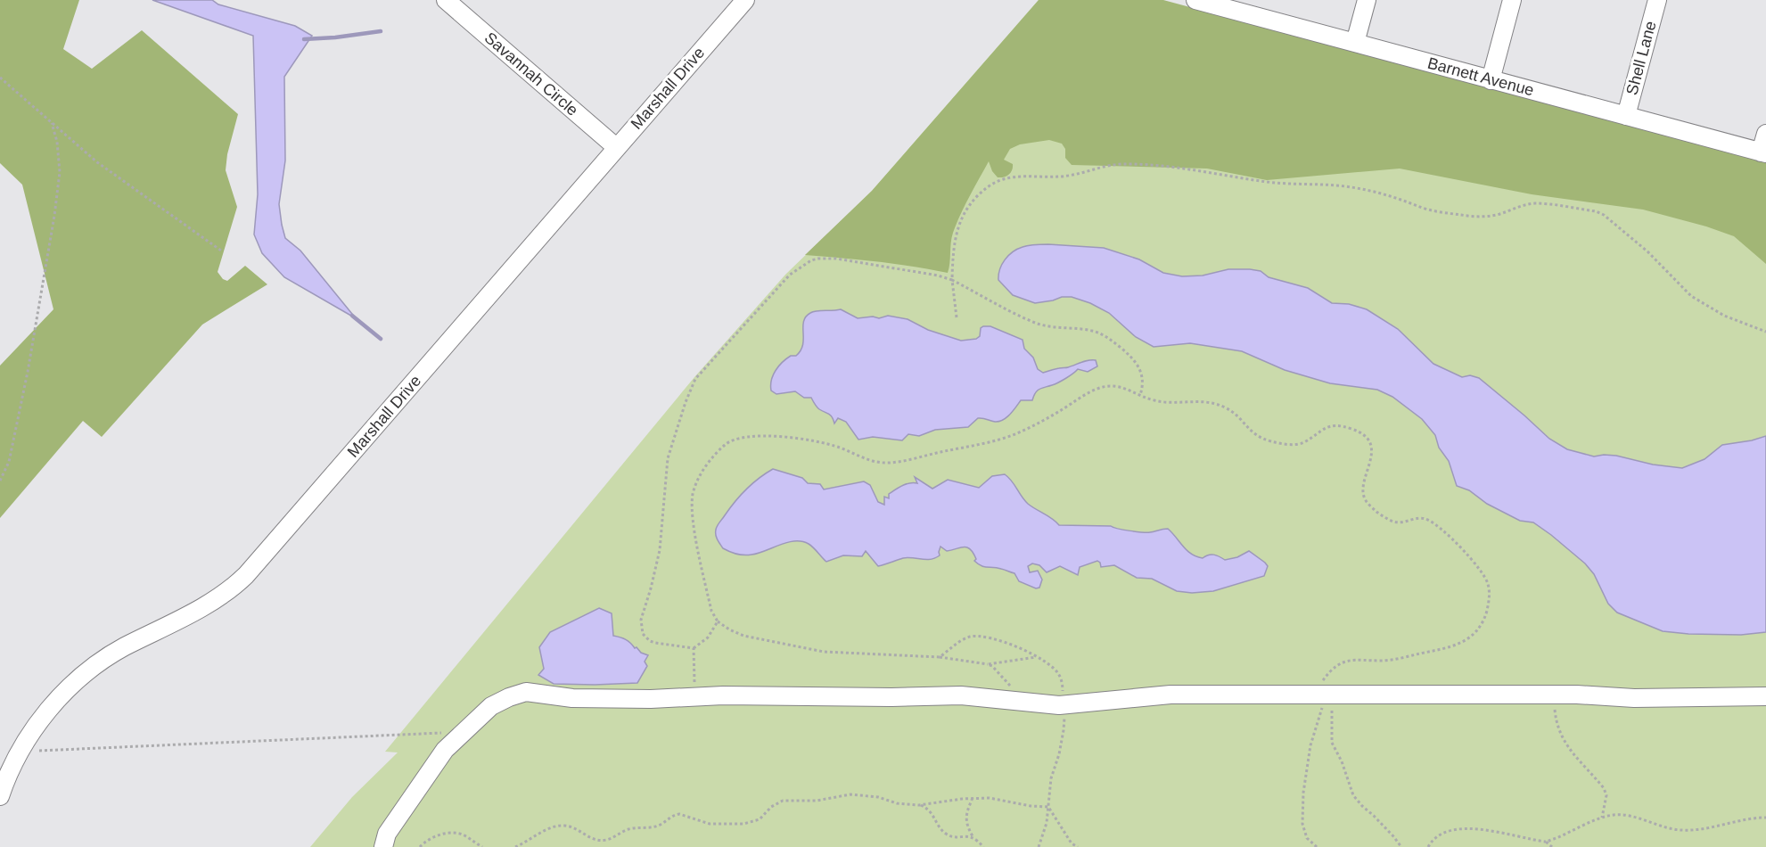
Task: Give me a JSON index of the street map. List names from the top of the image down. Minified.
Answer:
{"streets":{"street":["Shell Lane","Savannah Circle","Barnett Avenue","Marshall Drive"]},"crossings":[["Shell Lane","Barnett Avenue"],["Savannah Circle","Marshall Drive"]]}
